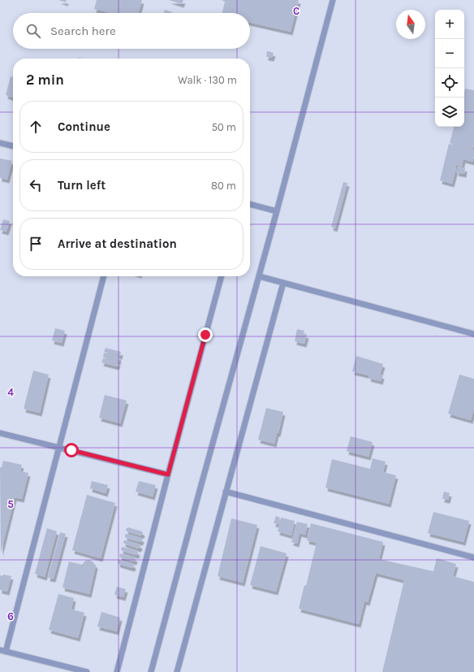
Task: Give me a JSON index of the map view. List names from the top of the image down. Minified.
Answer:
{"north":"top","page":{"map_buttons":["+","−"],"search":"Search here","heading":["2 min","Walk · 130 m"],"list":[["Continue","50 m"],["Turn left","80 m"],"Arrive at destination"]},"grid":{"columns":["C"],"rows":["4","5","6"]}}
